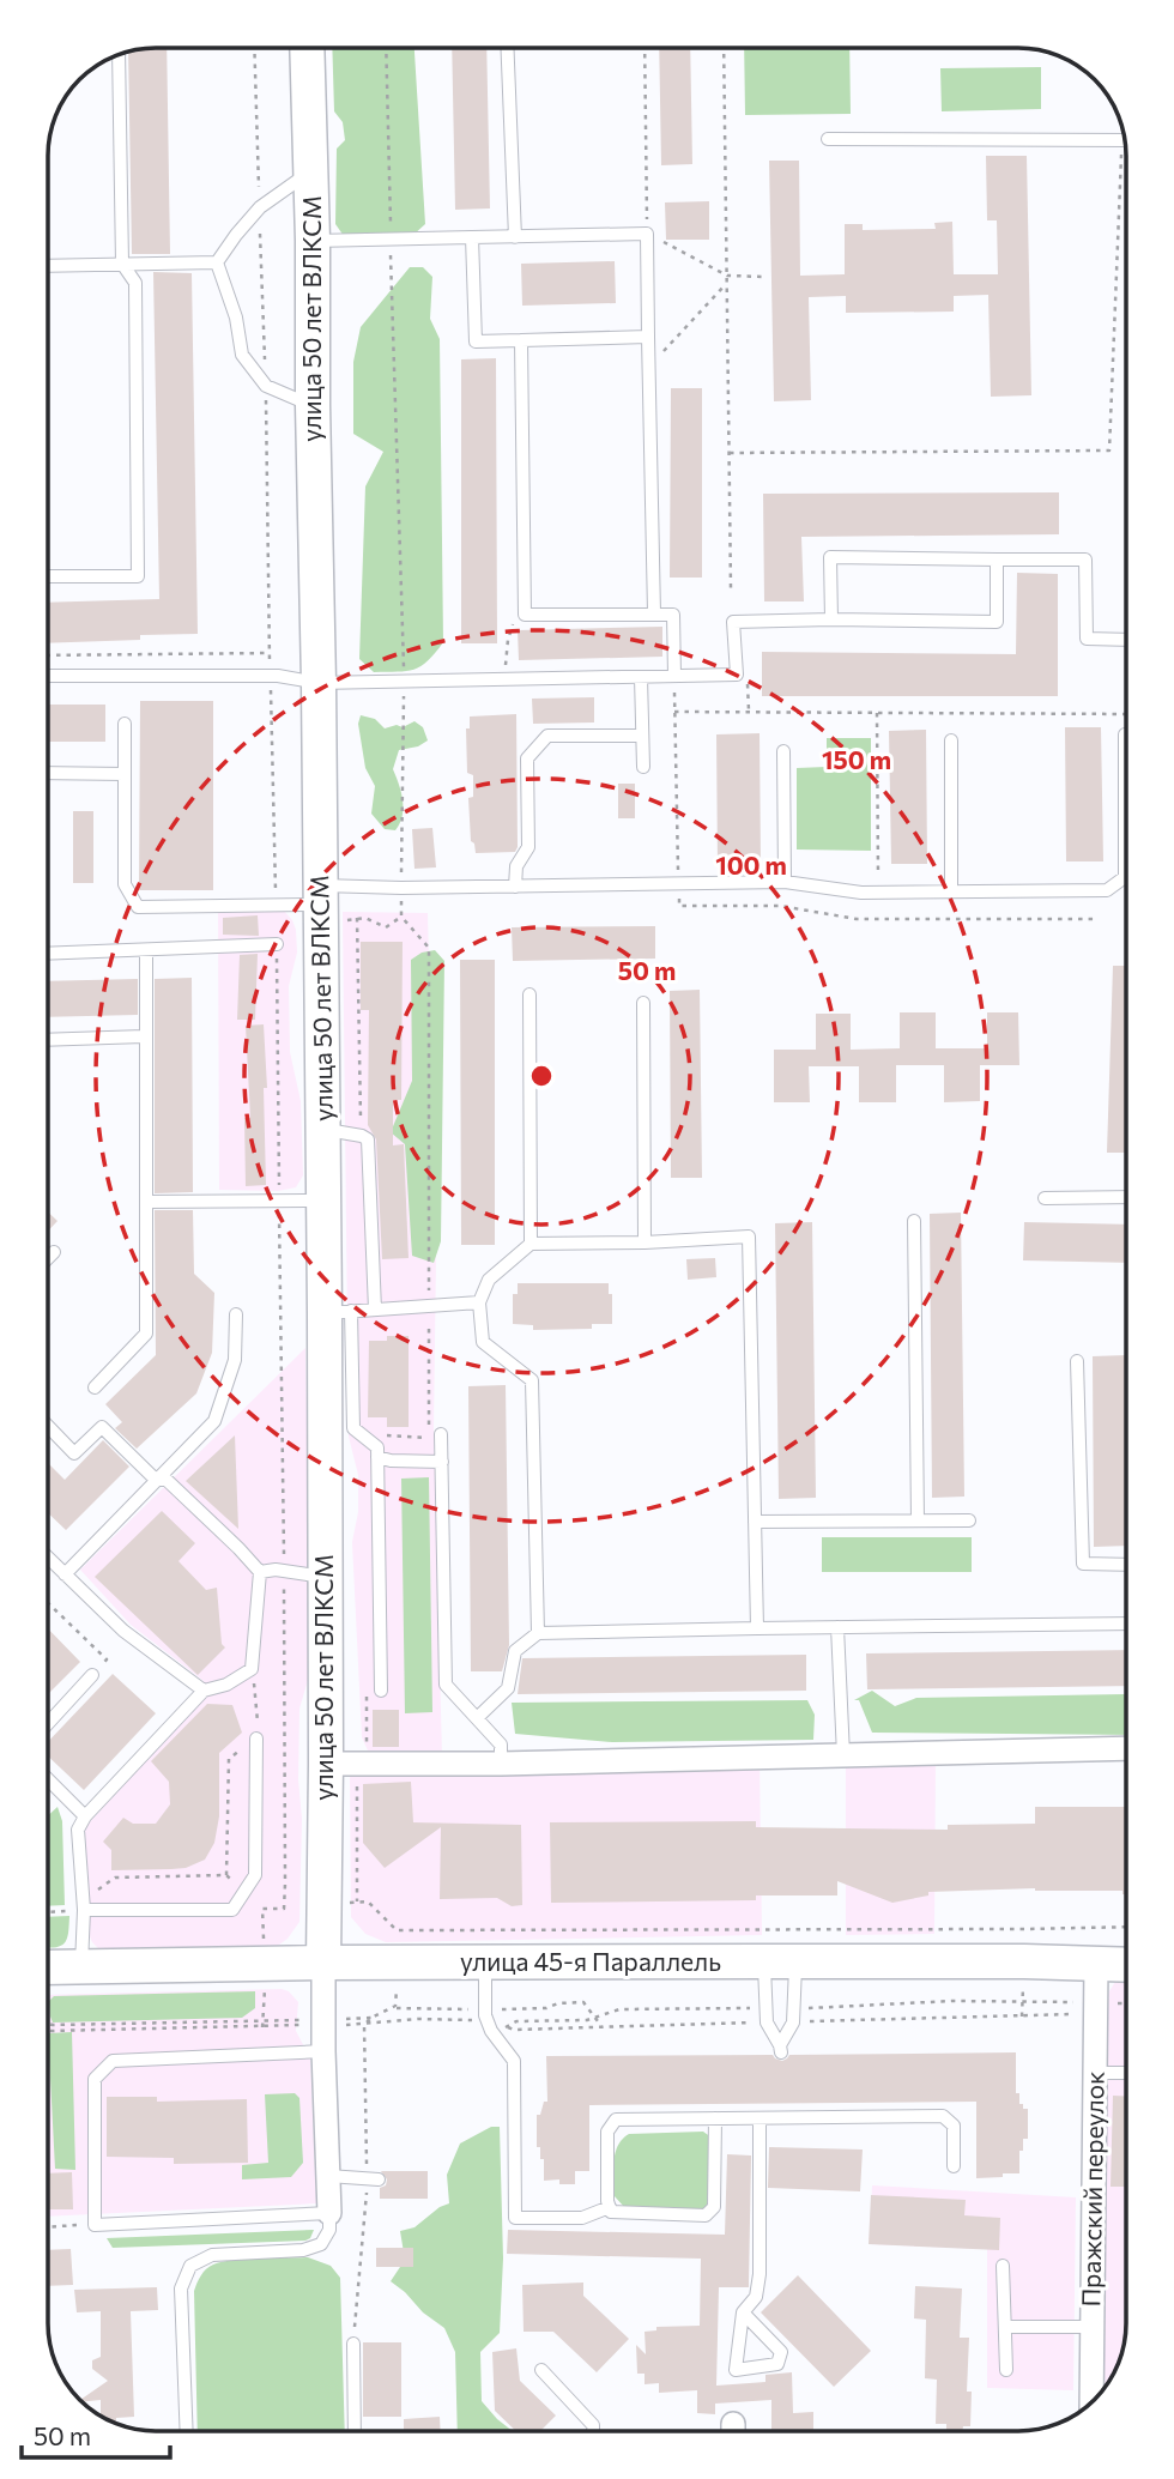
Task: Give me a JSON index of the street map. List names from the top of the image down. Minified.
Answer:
{"streets":{"street":["улица 50 лет ВЛКСМ","улица 45-я Параллель","Пражский переулок"]},"crossings":[["улица 50 лет ВЛКСМ","улица 45-я Параллель"],["улица 45-я Параллель","Пражский переулок"]],"scale_bar":"50 m","rings":["150 m","100 m","50 m"]}
